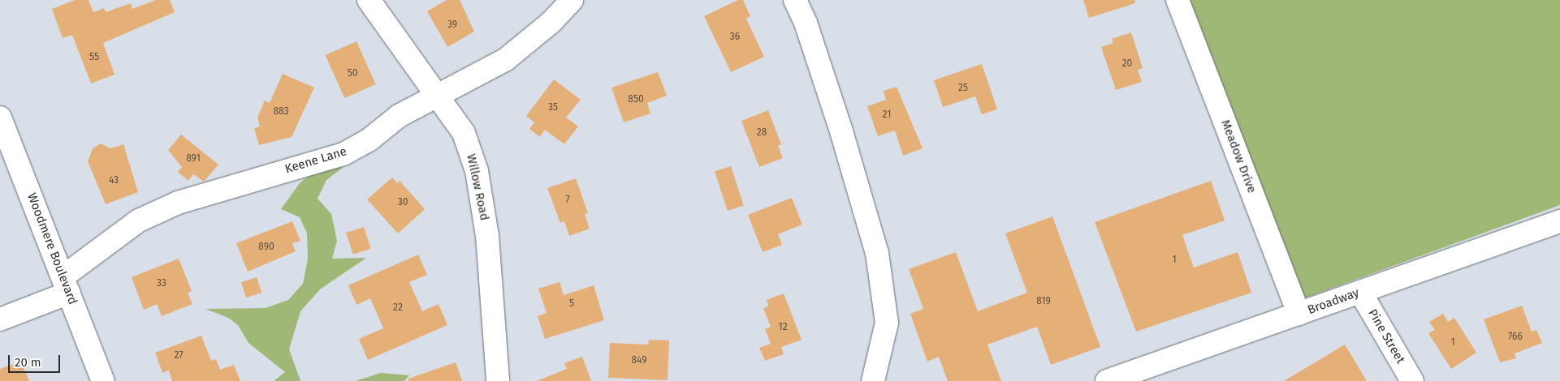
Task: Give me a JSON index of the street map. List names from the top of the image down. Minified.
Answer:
{"streets":{"street":["Meadow Drive","Keene Lane","Willow Road","Woodmere Boulevard","Broadway","Pine Street"]},"crossings":[["Meadow Drive","Broadway"],["Keene Lane","Willow Road"],["Keene Lane","Woodmere Boulevard"],["Broadway","Pine Street"]],"house_numbers":["39","36","55","20","50","25","850","35","883","21","28","891","43","7","30","890","1","33","819","5","22","12","766","1","27","849"],"scale_bar":"20 m"}
